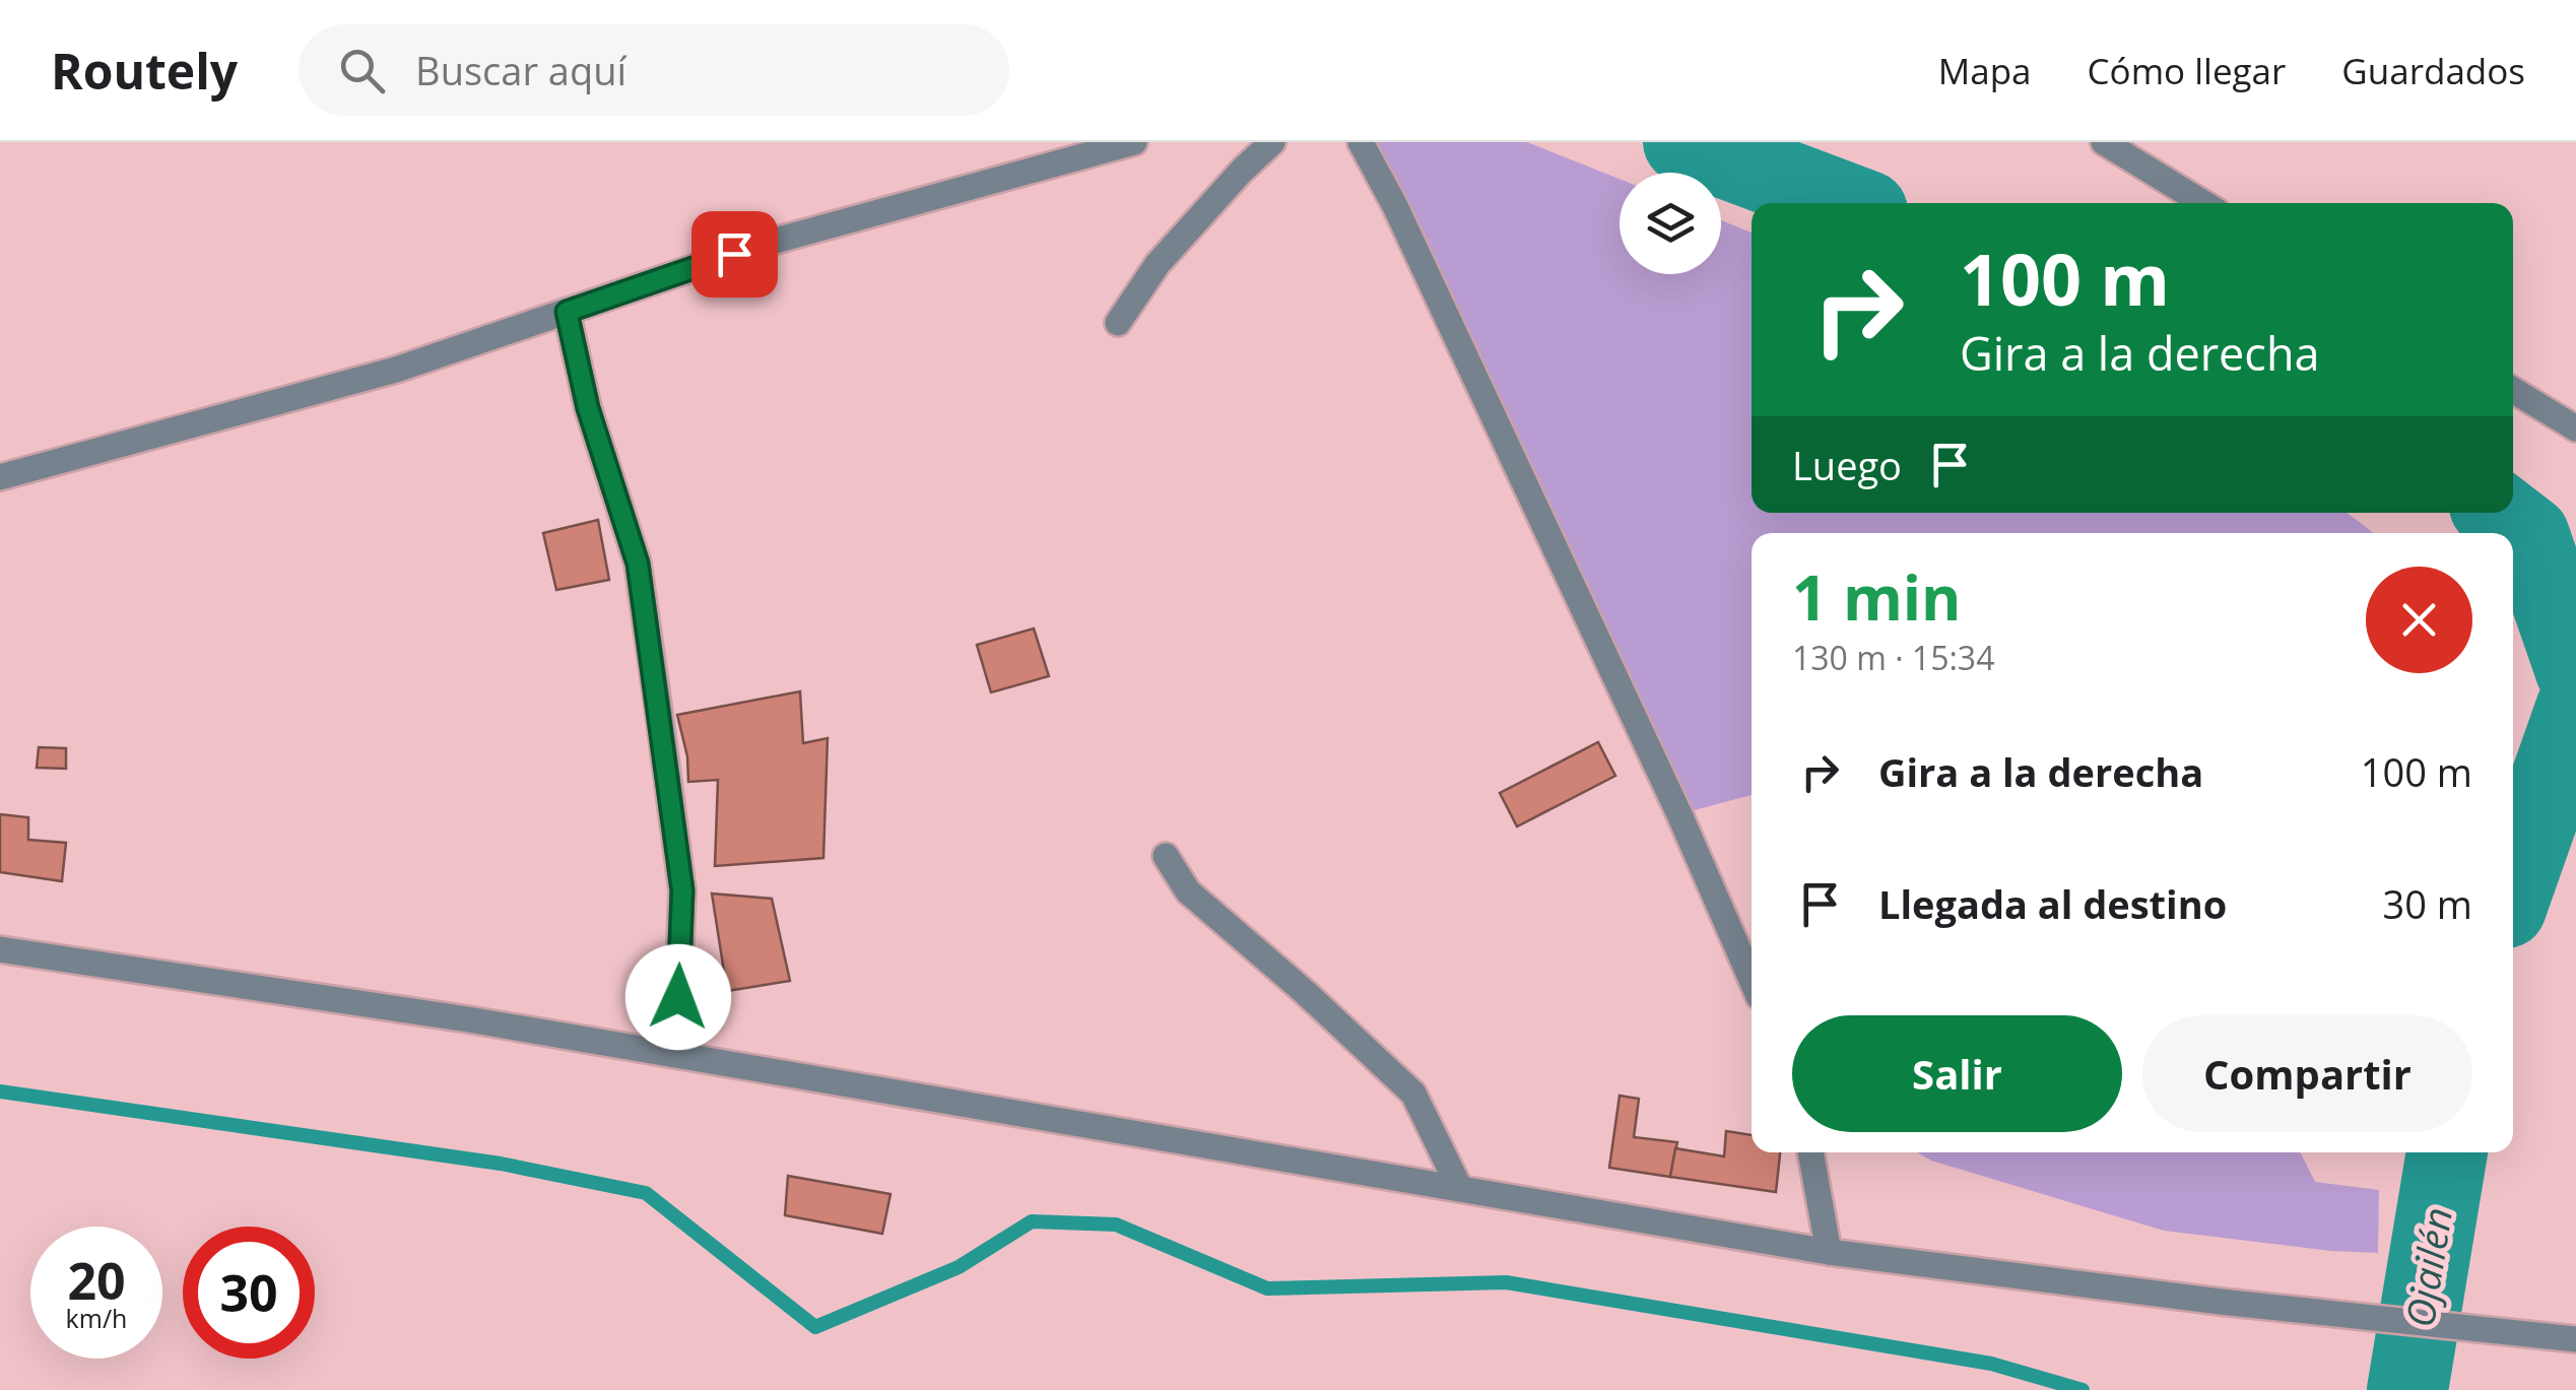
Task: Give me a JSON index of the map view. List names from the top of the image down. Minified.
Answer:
{"water":["Ojailén"],"page":{"header":"Routely","search":"Buscar aquí","nav":["Mapa","Cómo llegar","Guardados"],"turn":["100 m","Gira a la derecha"],"then":"Luego","heading":["1 min","130 m · 15:34"],"list":[{"name":"Gira a la derecha","value":"100 m"},{"name":"Llegada al destino","value":"30 m"}],"buttons":["Salir","Compartir"],"speed":"20 km/h","limit":"30"}}
